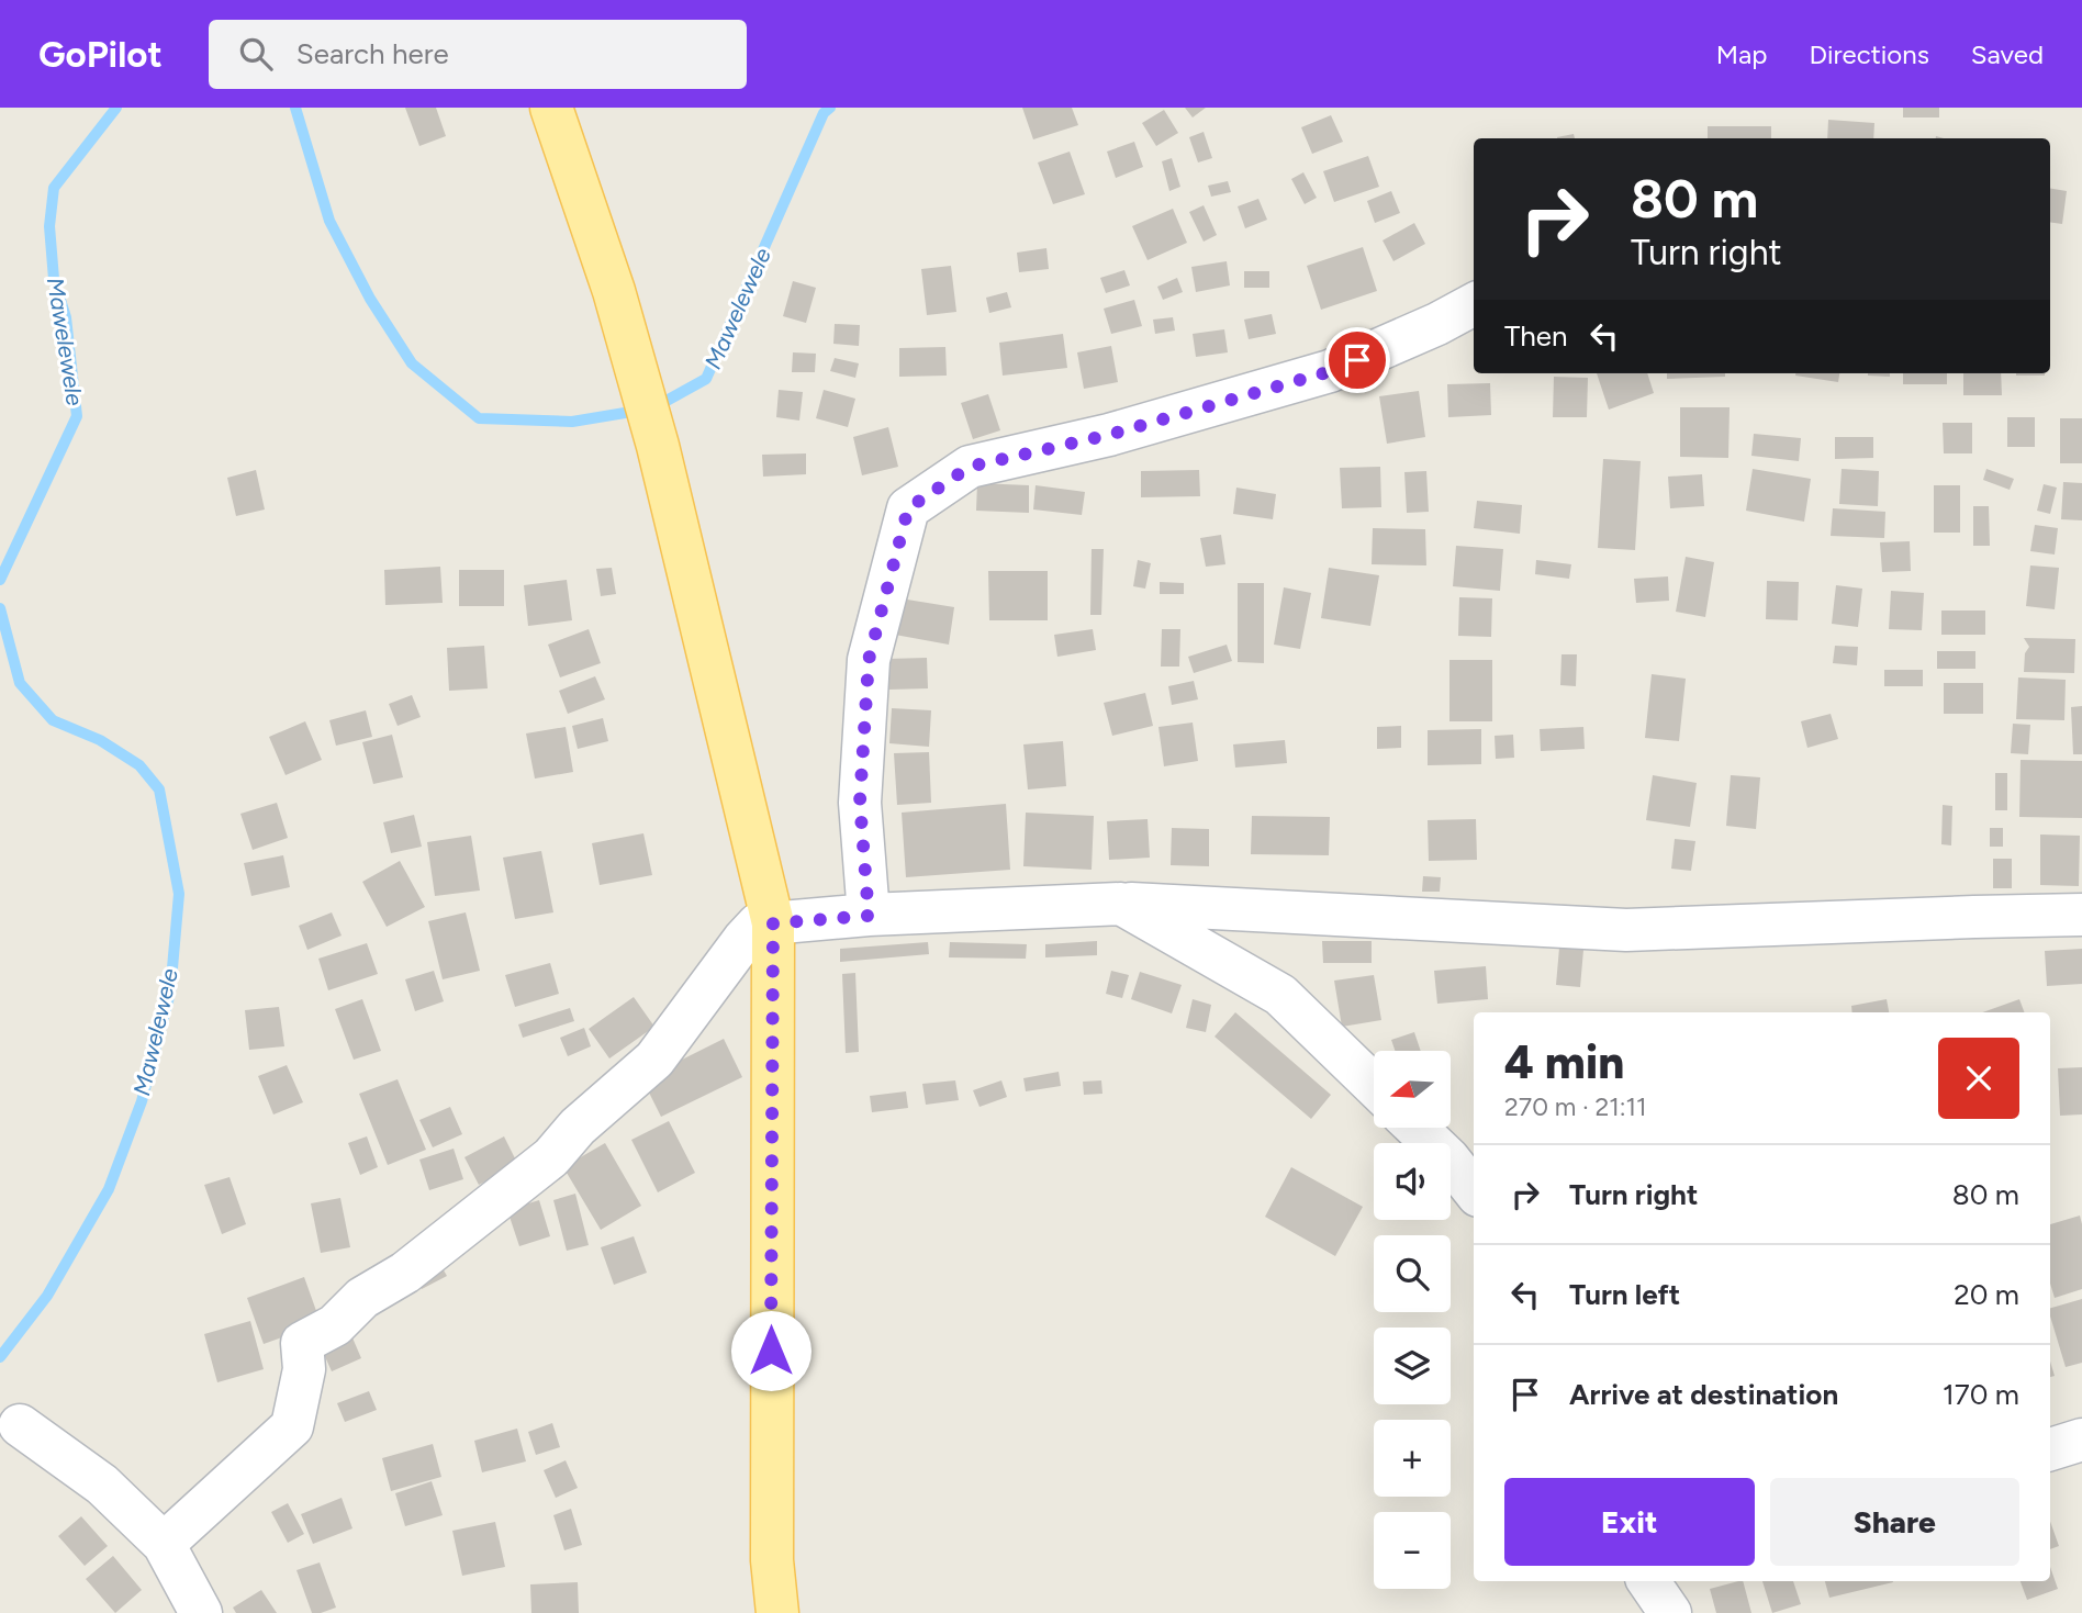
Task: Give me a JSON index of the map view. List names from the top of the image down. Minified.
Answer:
{"water":["Mawelewele"],"north":"left","page":{"header":"GoPilot","search":"Search here","nav":["Map","Directions","Saved"],"turn":["80 m","Turn right"],"then":"Then","heading":["4 min","270 m · 21:11"],"map_buttons":["+","−"],"list":[{"name":"Turn right","value":"80 m"},{"name":"Turn left","value":"20 m"},{"name":"Arrive at destination","value":"170 m"}],"buttons":["Exit","Share"]}}
